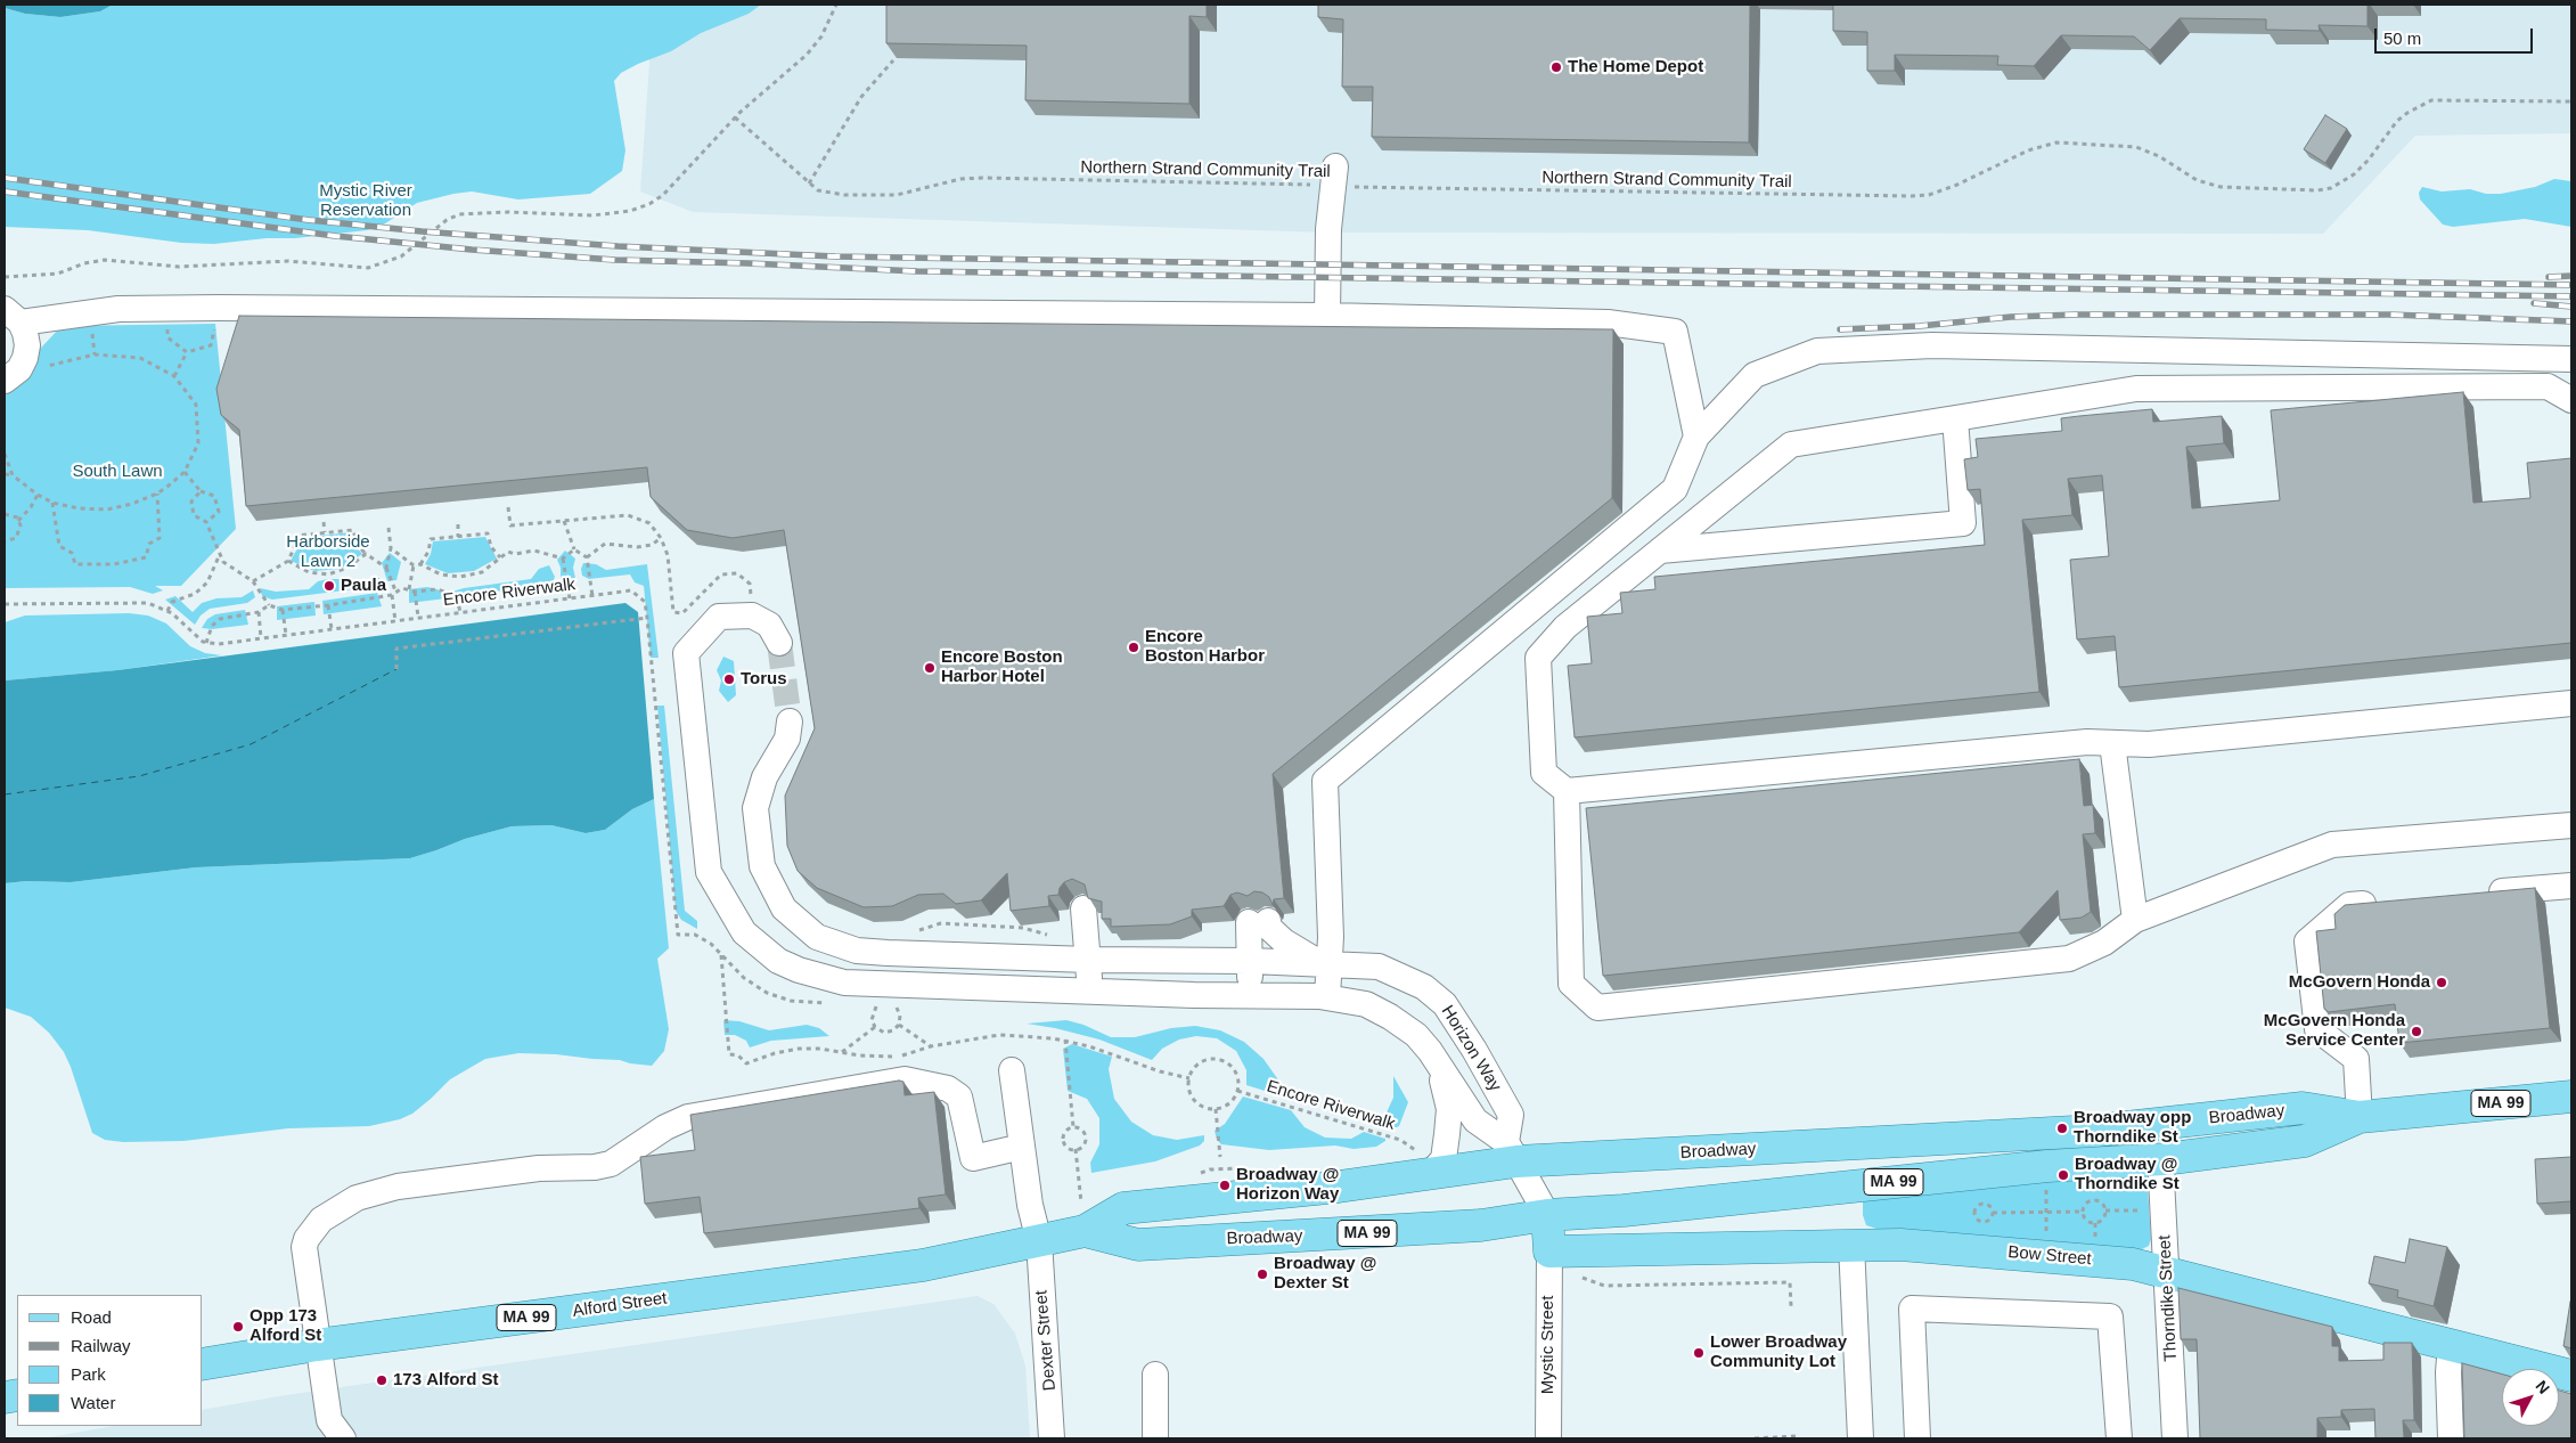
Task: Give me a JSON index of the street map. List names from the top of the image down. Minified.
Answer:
{"streets":{"main road":["MA 99","Broadway","Bow Street","Alford Street"],"street":["Horizon Way","Thorndike Street","Dexter Street","Mystic Street"],"path":["Northern Strand Community Trail","Encore Riverwalk"]},"crossings":[["Encore Riverwalk","Broadway"],["Horizon Way","Broadway"],["Broadway","Thorndike Street"],["Broadway","Alford Street"],["Broadway","Dexter Street"],["Bow Street","Thorndike Street"],["Bow Street","Mystic Street"],["Alford Street","Dexter Street"]],"parks":["Mystic River Reservation","South Lawn","Harborside Lawn 2"],"places":["The Home Depot","Paula","Encore Boston Harbor","Encore Boston Harbor Hotel","Torus","McGovern Honda","McGovern Honda Service Center","Broadway opp Thorndike St","Broadway @ Thorndike St","Broadway @ Horizon Way","Broadway @ Dexter St","Opp 173 Alford St","Lower Broadway Community Lot","173 Alford St"],"legend":["Road","Railway","Park","Water"],"scale_bar":"50 m","north":"top right"}
